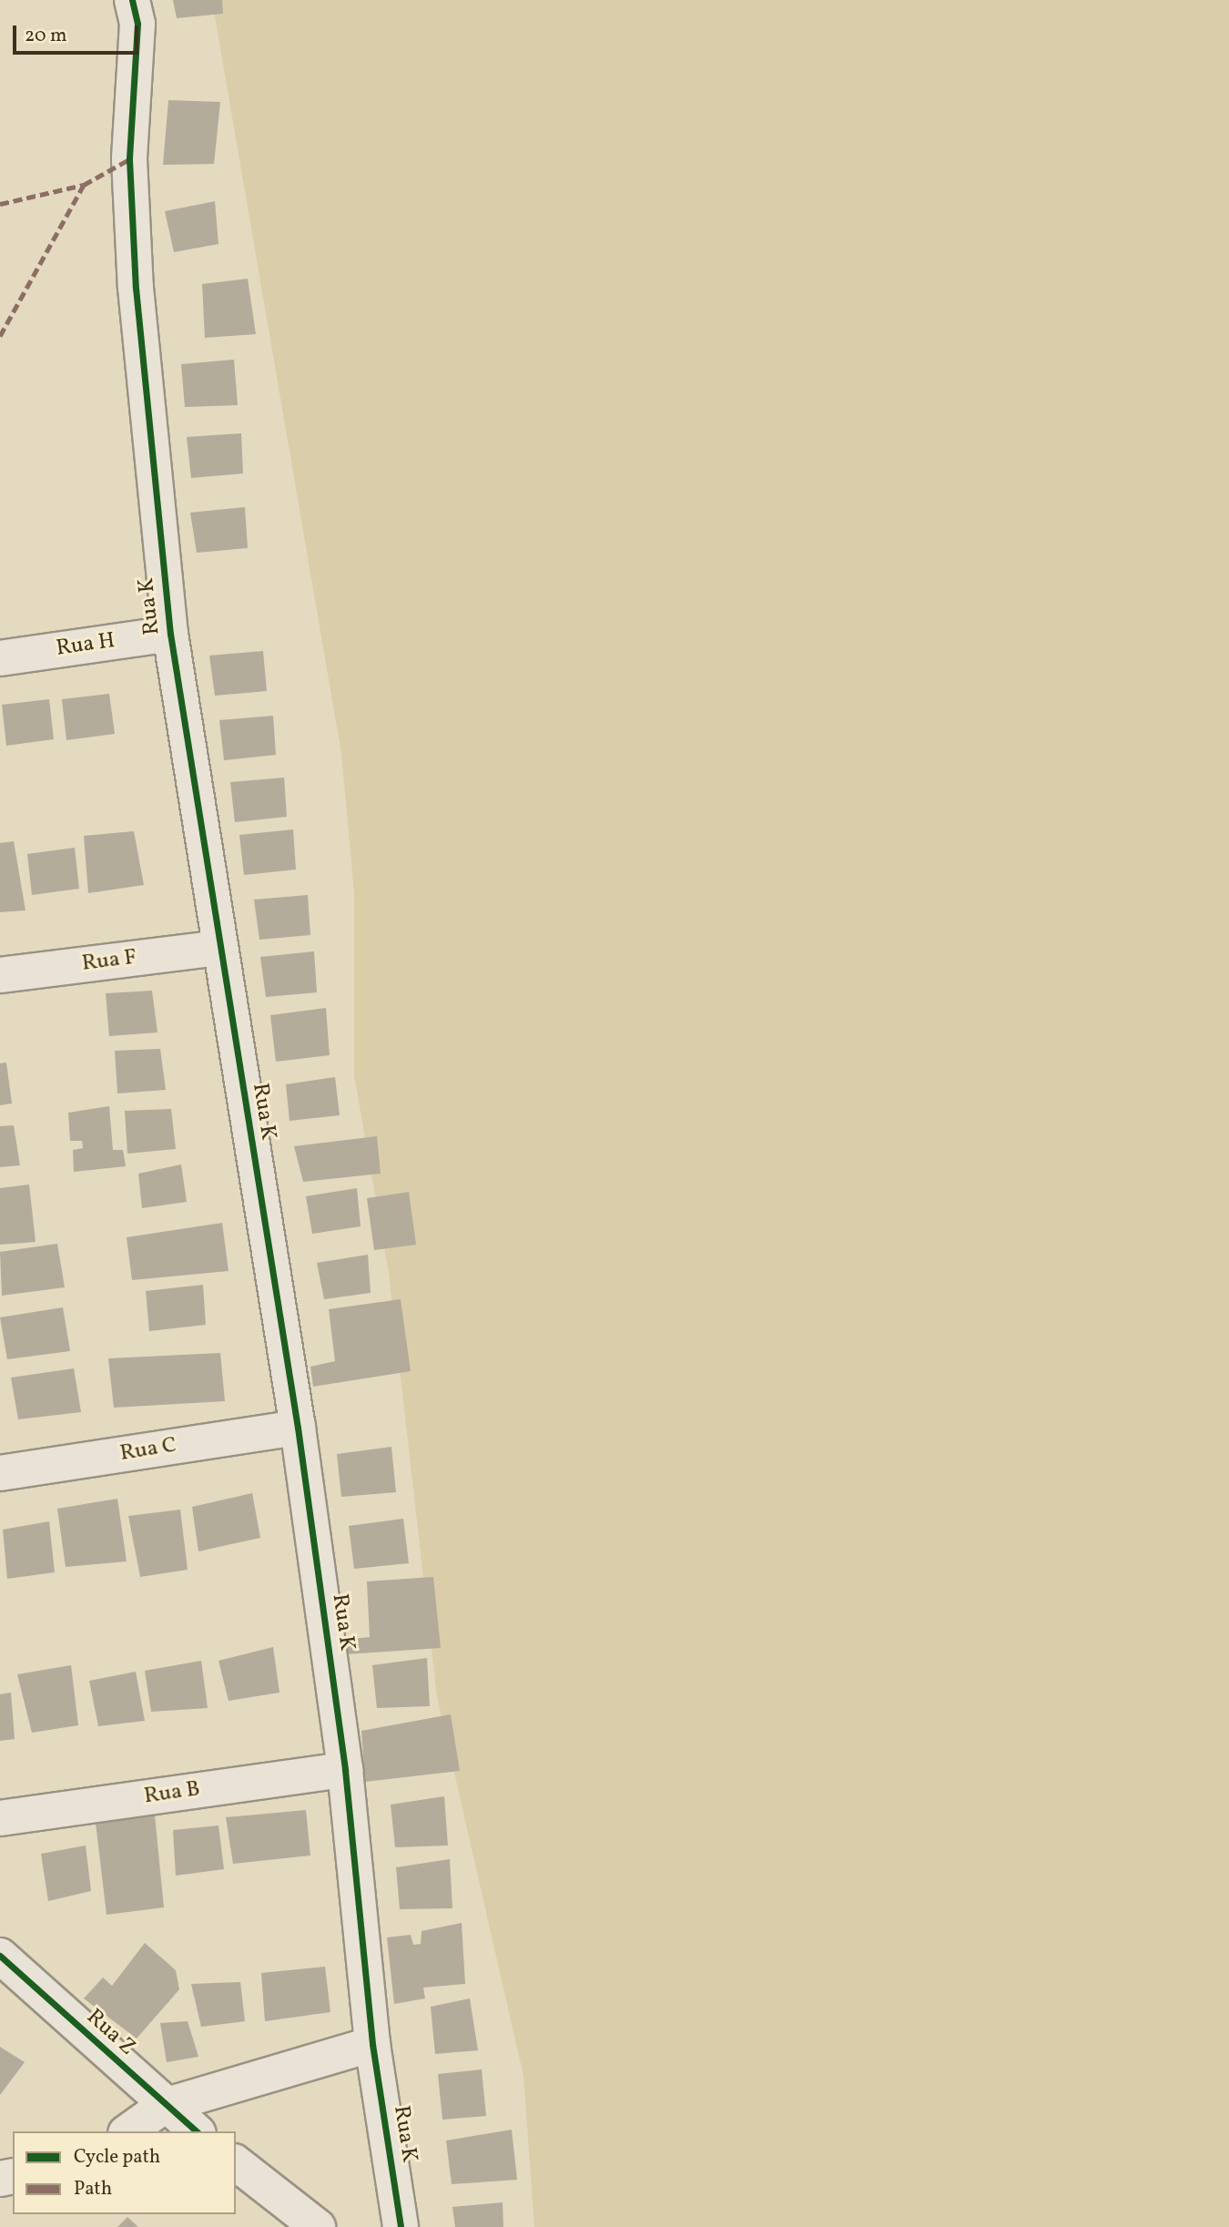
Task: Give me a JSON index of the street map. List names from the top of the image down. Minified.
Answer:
{"streets":{"street":["Rua K","Rua H","Rua F","Rua C","Rua B","Rua Z"]},"crossings":[["Rua K","Rua H"],["Rua K","Rua F"],["Rua K","Rua C"],["Rua K","Rua B"]],"legend":["Cycle path","Path"],"scale_bar":"20 m"}
